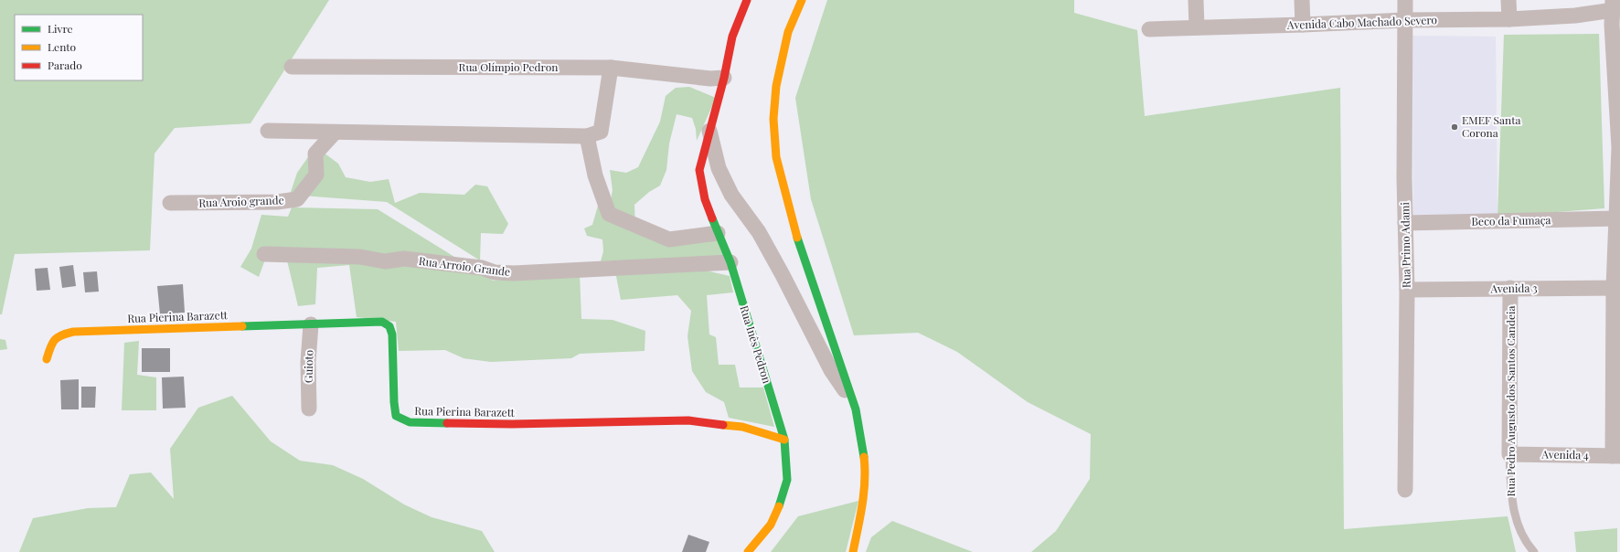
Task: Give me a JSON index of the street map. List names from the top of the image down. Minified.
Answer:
{"streets":{"street":["Avenida Cabo Machado Severo","Rua Olímpio Pedron","Rua Aroio grande","Beco da Fumaça","Rua Primo Adami","Rua Arroio Grande","Avenida 3","Rua Pierina Barazett","Rua Inês Pedron","Guioto","Rua Pedro Augusto dos Santos Candeia","Avenida 4"]},"crossings":[["Avenida Cabo Machado Severo","Rua Primo Adami"],["Rua Olímpio Pedron","Rua Inês Pedron"],["Beco da Fumaça","Rua Primo Adami"],["Rua Primo Adami","Avenida 3"],["Rua Arroio Grande","Rua Inês Pedron"],["Avenida 3","Rua Pedro Augusto dos Santos Candeia"],["Rua Pierina Barazett","Rua Inês Pedron"],["Rua Pierina Barazett","Guioto"],["Rua Pedro Augusto dos Santos Candeia","Avenida 4"]],"places":["EMEF Santa Corona"],"legend":["Livre","Lento","Parado"]}
